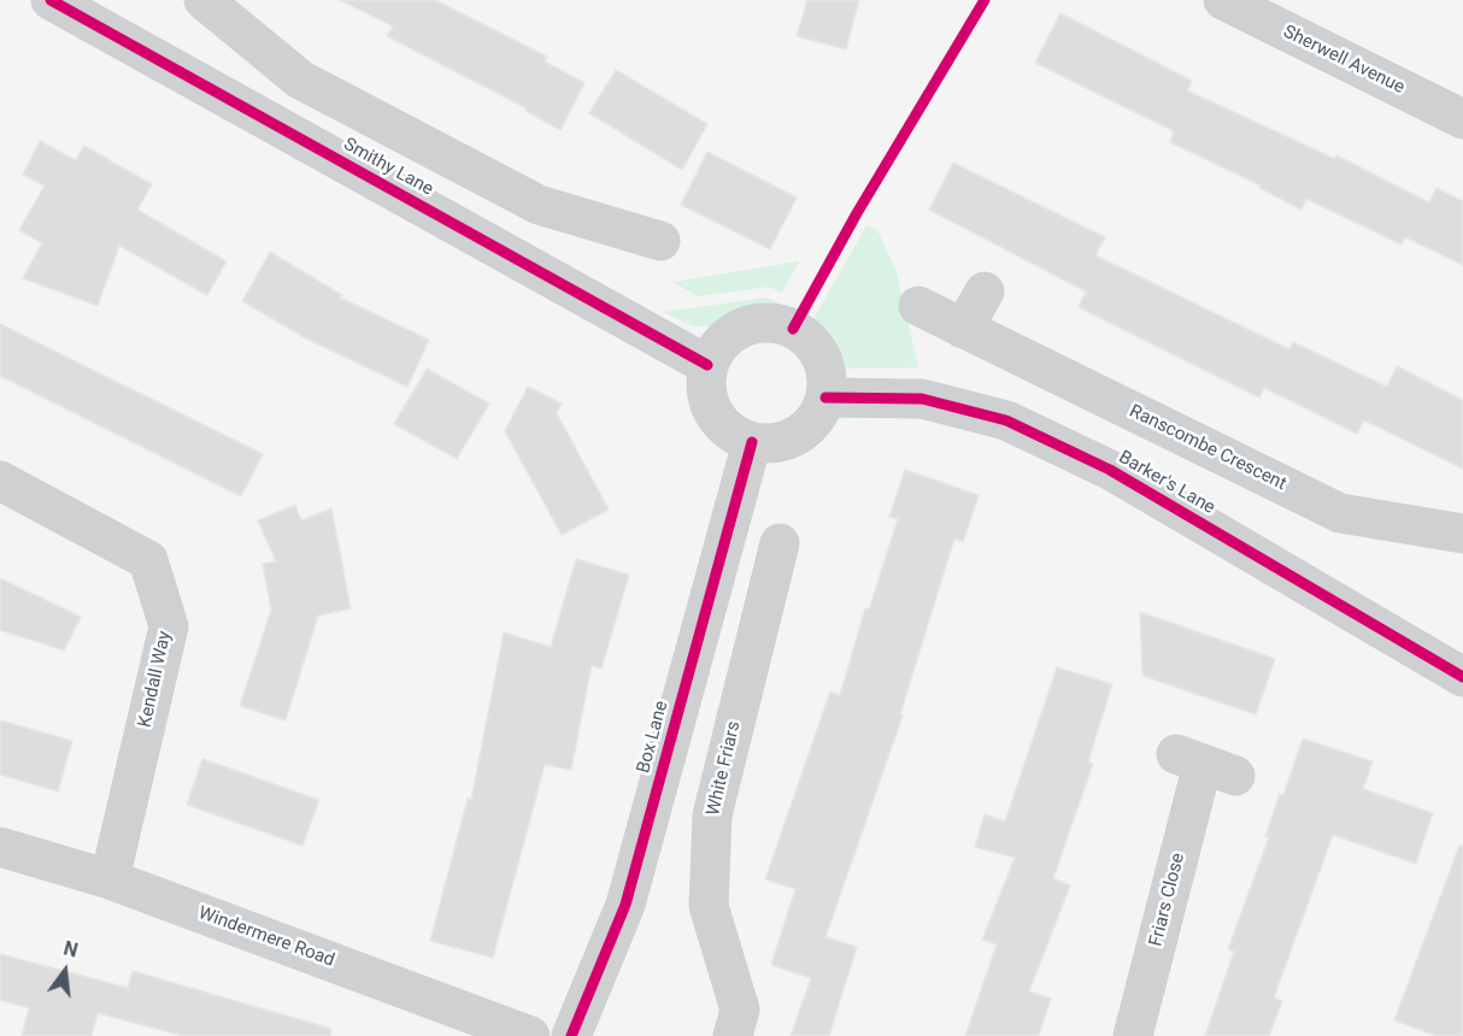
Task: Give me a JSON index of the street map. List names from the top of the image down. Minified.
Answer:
{"streets":{"street":["Sherwell Avenue","Smithy Lane","Ranscombe Crescent","Barker's Lane","Kendall Way","Box Lane","White Friars","Friars Close","Windermere Road"]},"crossings":[["Smithy Lane","Barker's Lane"],["Smithy Lane","Box Lane"],["Barker's Lane","Box Lane"],["Kendall Way","Windermere Road"]],"north":"top"}
